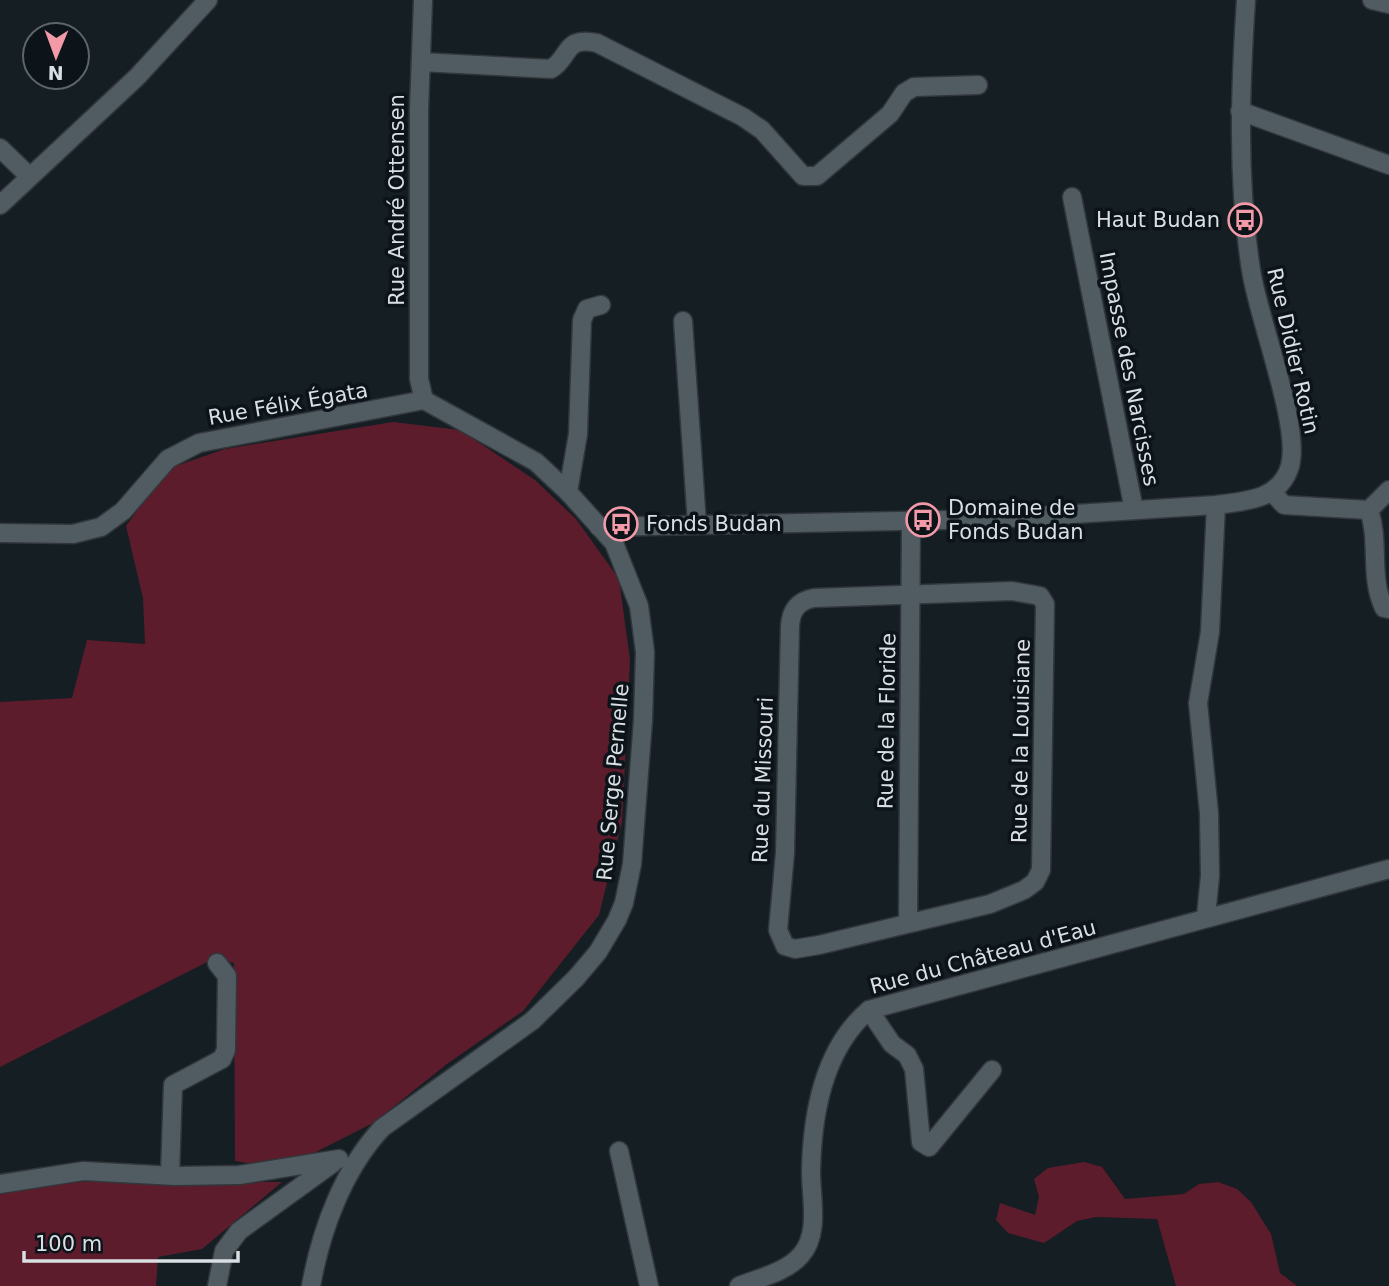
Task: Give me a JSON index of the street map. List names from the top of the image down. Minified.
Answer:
{"streets":{"street":["Rue André Ottensen","Rue Didier Rotin","Impasse des Narcisses","Rue Félix Égata","Rue de la Floride","Rue de la Louisiane","Rue du Missouri","Rue Serge Pernelle","Rue du Château d'Eau"]},"crossings":[["Rue André Ottensen","Rue Félix Égata"],["Rue André Ottensen","Rue Serge Pernelle"],["Rue Félix Égata","Rue Serge Pernelle"],["Rue de la Floride","Rue de la Louisiane"],["Rue de la Floride","Rue du Missouri"],["Rue de la Louisiane","Rue du Missouri"]],"places":{"bus stop":["Haut Budan","Domaine de Fonds Budan","Fonds Budan"]},"scale_bar":"100 m","north":"bottom"}
